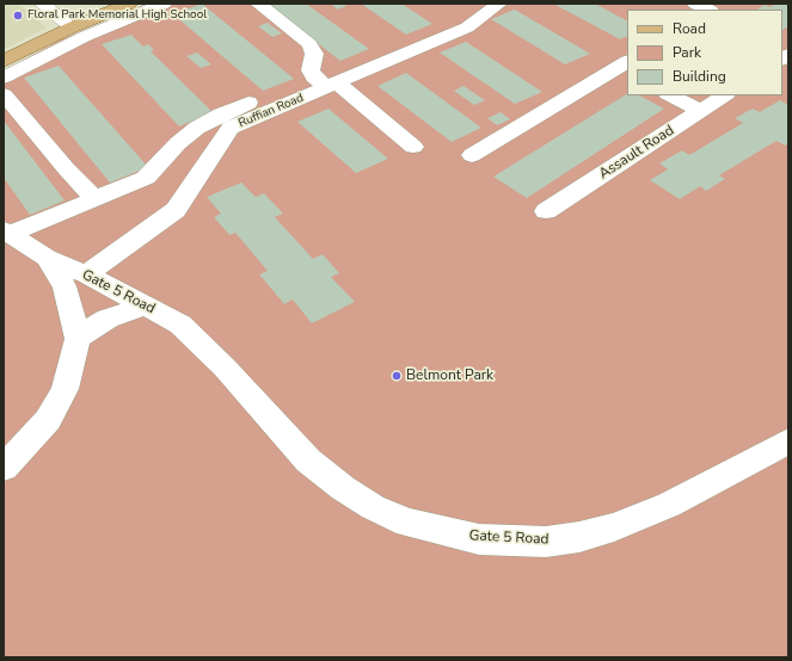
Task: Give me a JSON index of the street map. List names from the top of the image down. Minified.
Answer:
{"streets":{"street":["Ruffian Road","Assault Road","Gate 5 Road"]},"crossings":[["Ruffian Road","Gate 5 Road"]],"places":["Floral Park Memorial High School","Belmont Park"],"legend":["Road","Park","Building"]}
